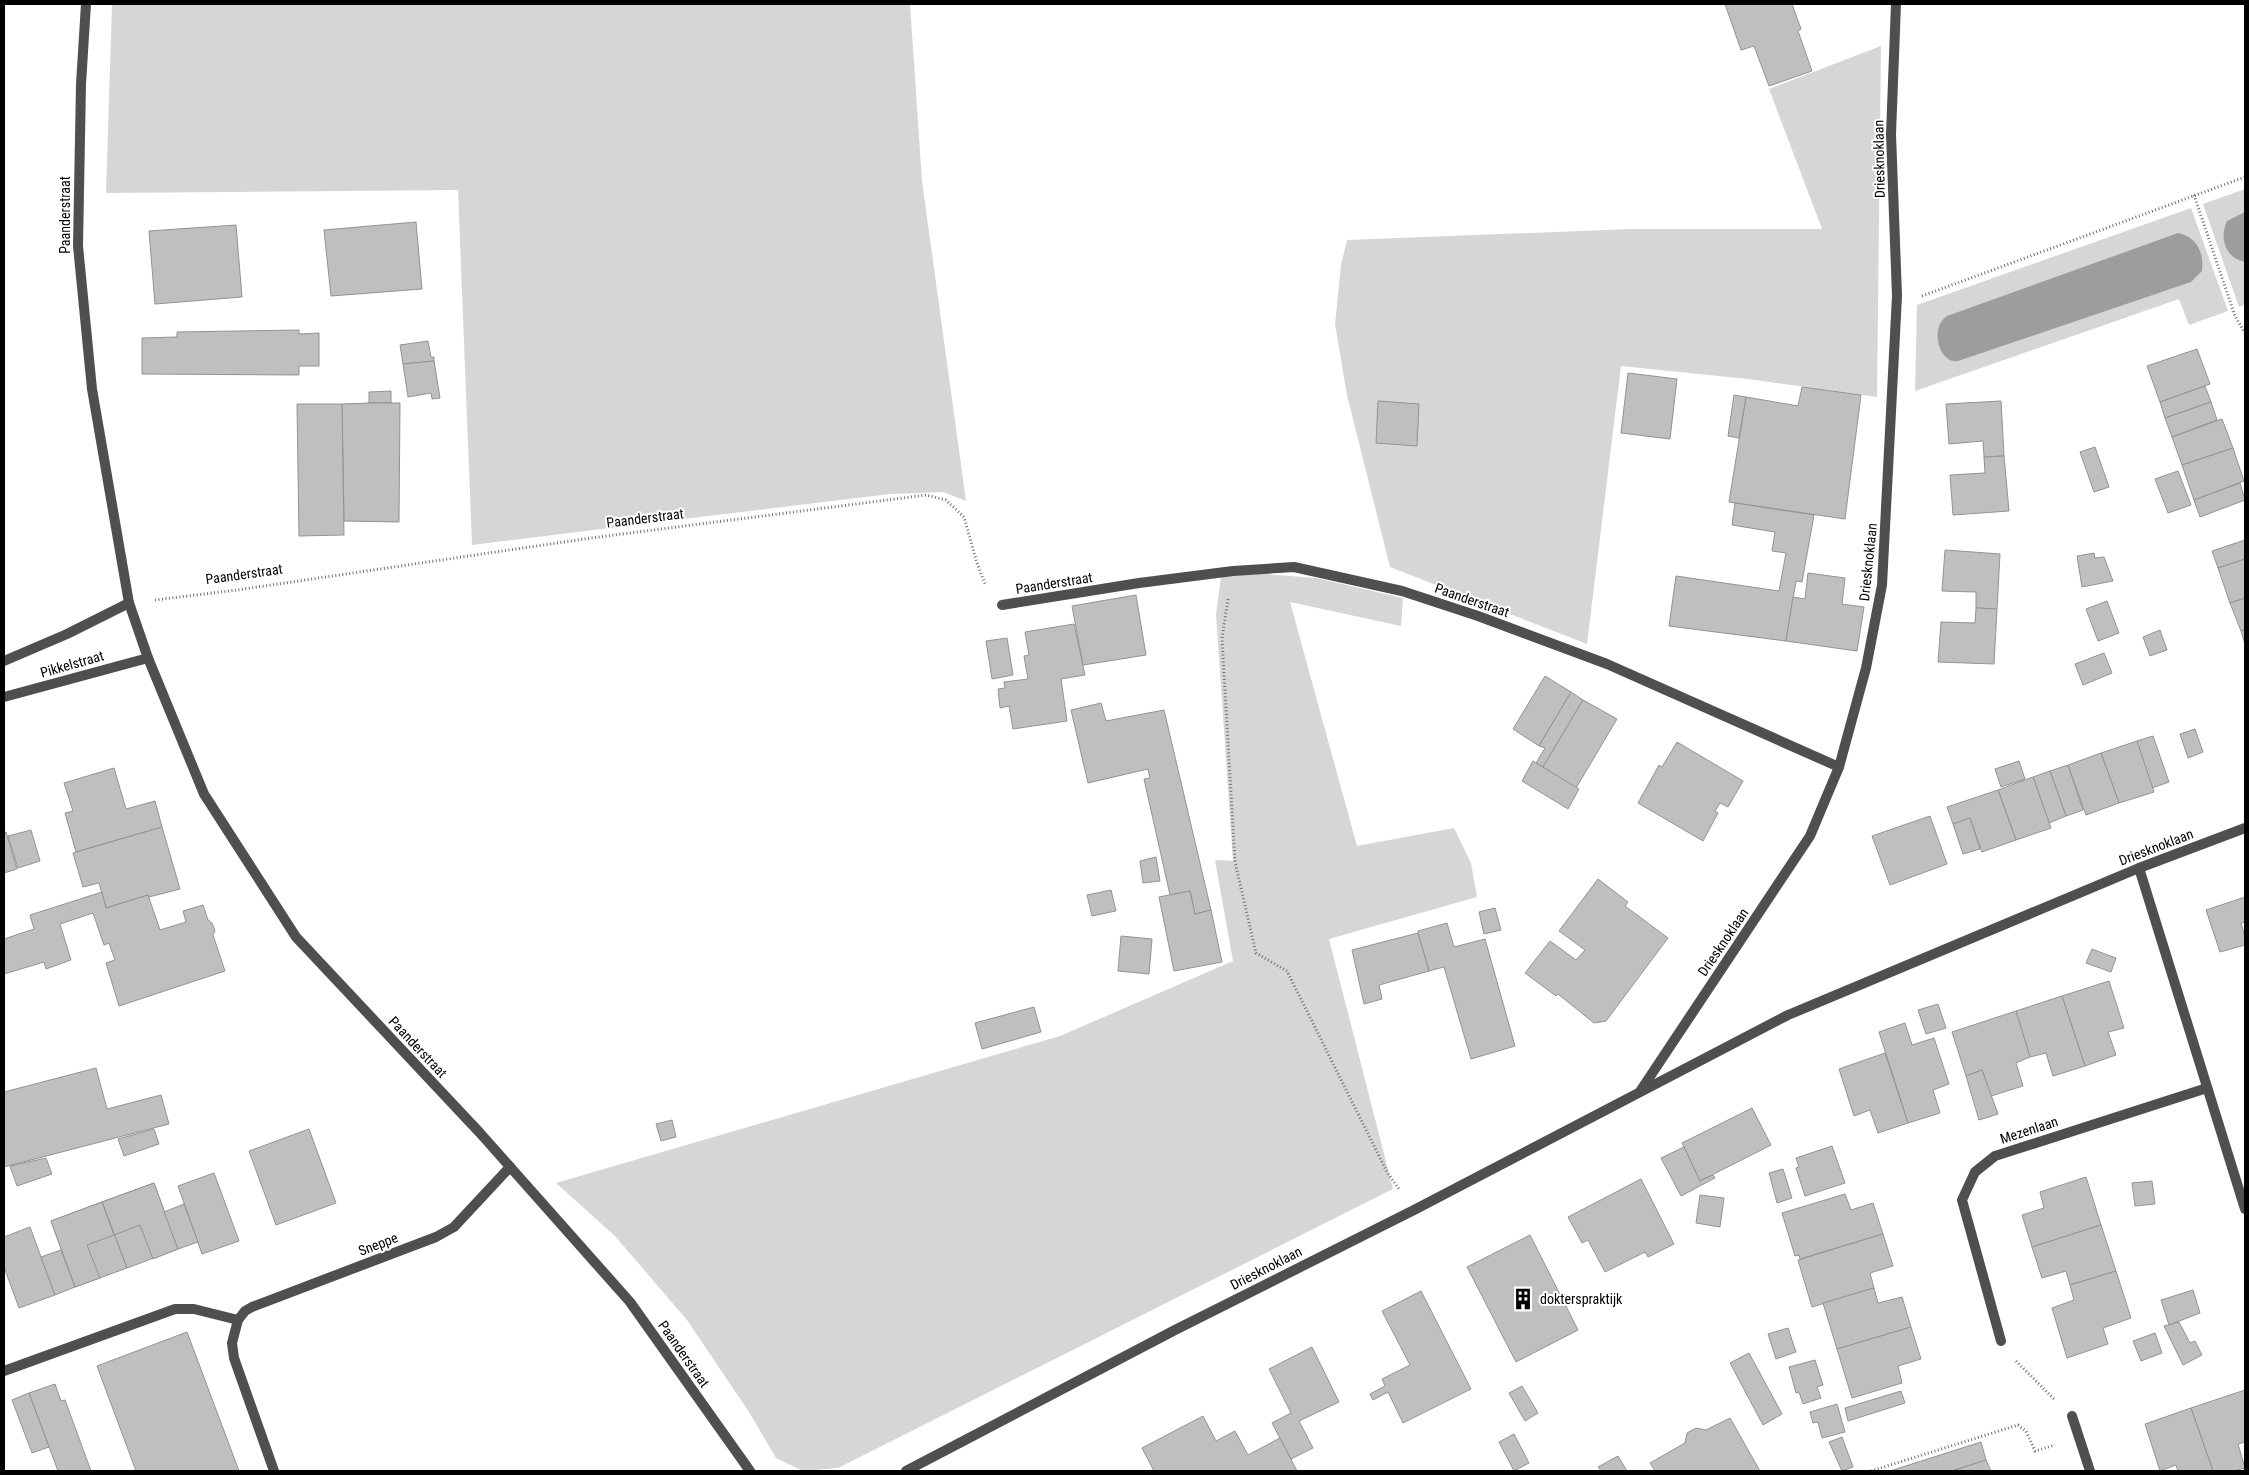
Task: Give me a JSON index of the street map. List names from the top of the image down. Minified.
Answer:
{"streets":{"street":["Driesknoklaan","Paanderstraat","Pikkelstraat","Mezenlaan","Sneppe"]},"crossings":[["Driesknoklaan","Paanderstraat"],["Paanderstraat","Pikkelstraat"],["Paanderstraat","Sneppe"]],"places":{"building":["dokterspraktijk"]}}
